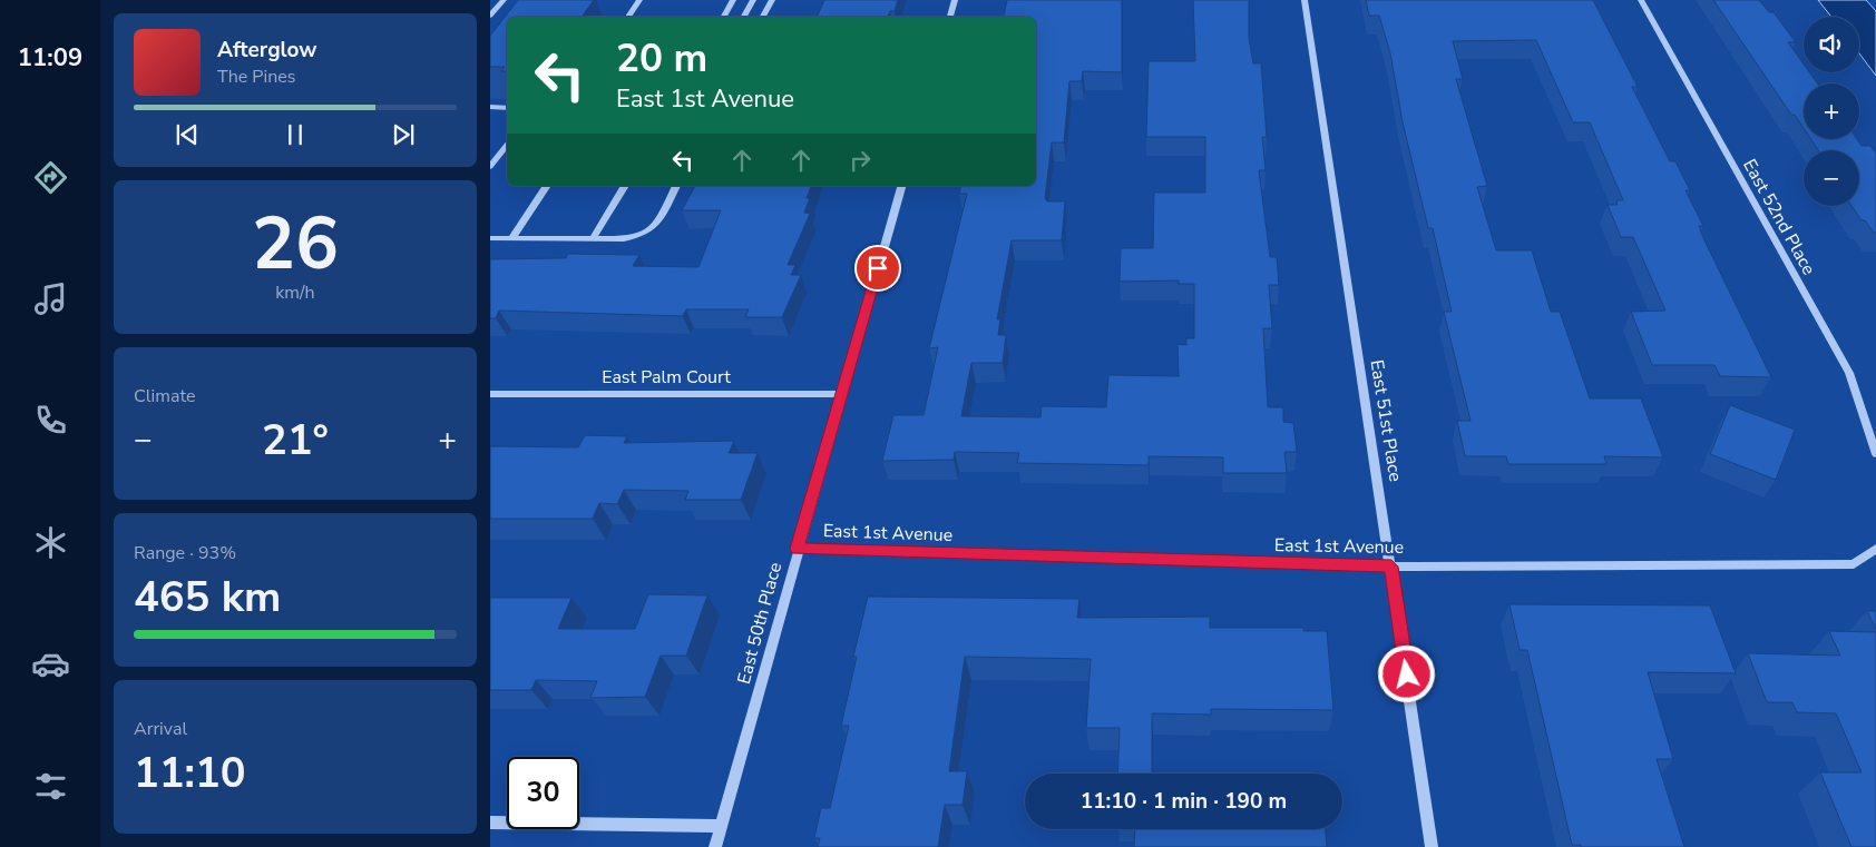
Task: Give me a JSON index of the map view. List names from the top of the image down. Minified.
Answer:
{"streets":{"street":["East 52nd Place","East Palm Court","East 51st Place","East 1st Avenue","East 50th Place"]},"crossings":[["East Palm Court","East 50th Place"],["East 51st Place","East 1st Avenue"],["East 1st Avenue","East 50th Place"]],"page":{"tabs":"11:09","map_buttons":["+","−"],"turn":["20 m","East 1st Avenue"],"song":["Afterglow","The Pines"],"tile":[["26","km/h"],"Climate",["Range · 93%","465 km"],["Arrival","11:10"]],"heat":["−","21°","+"],"limit":"30","trip":"11:10 · 1 min · 190 m"}}
